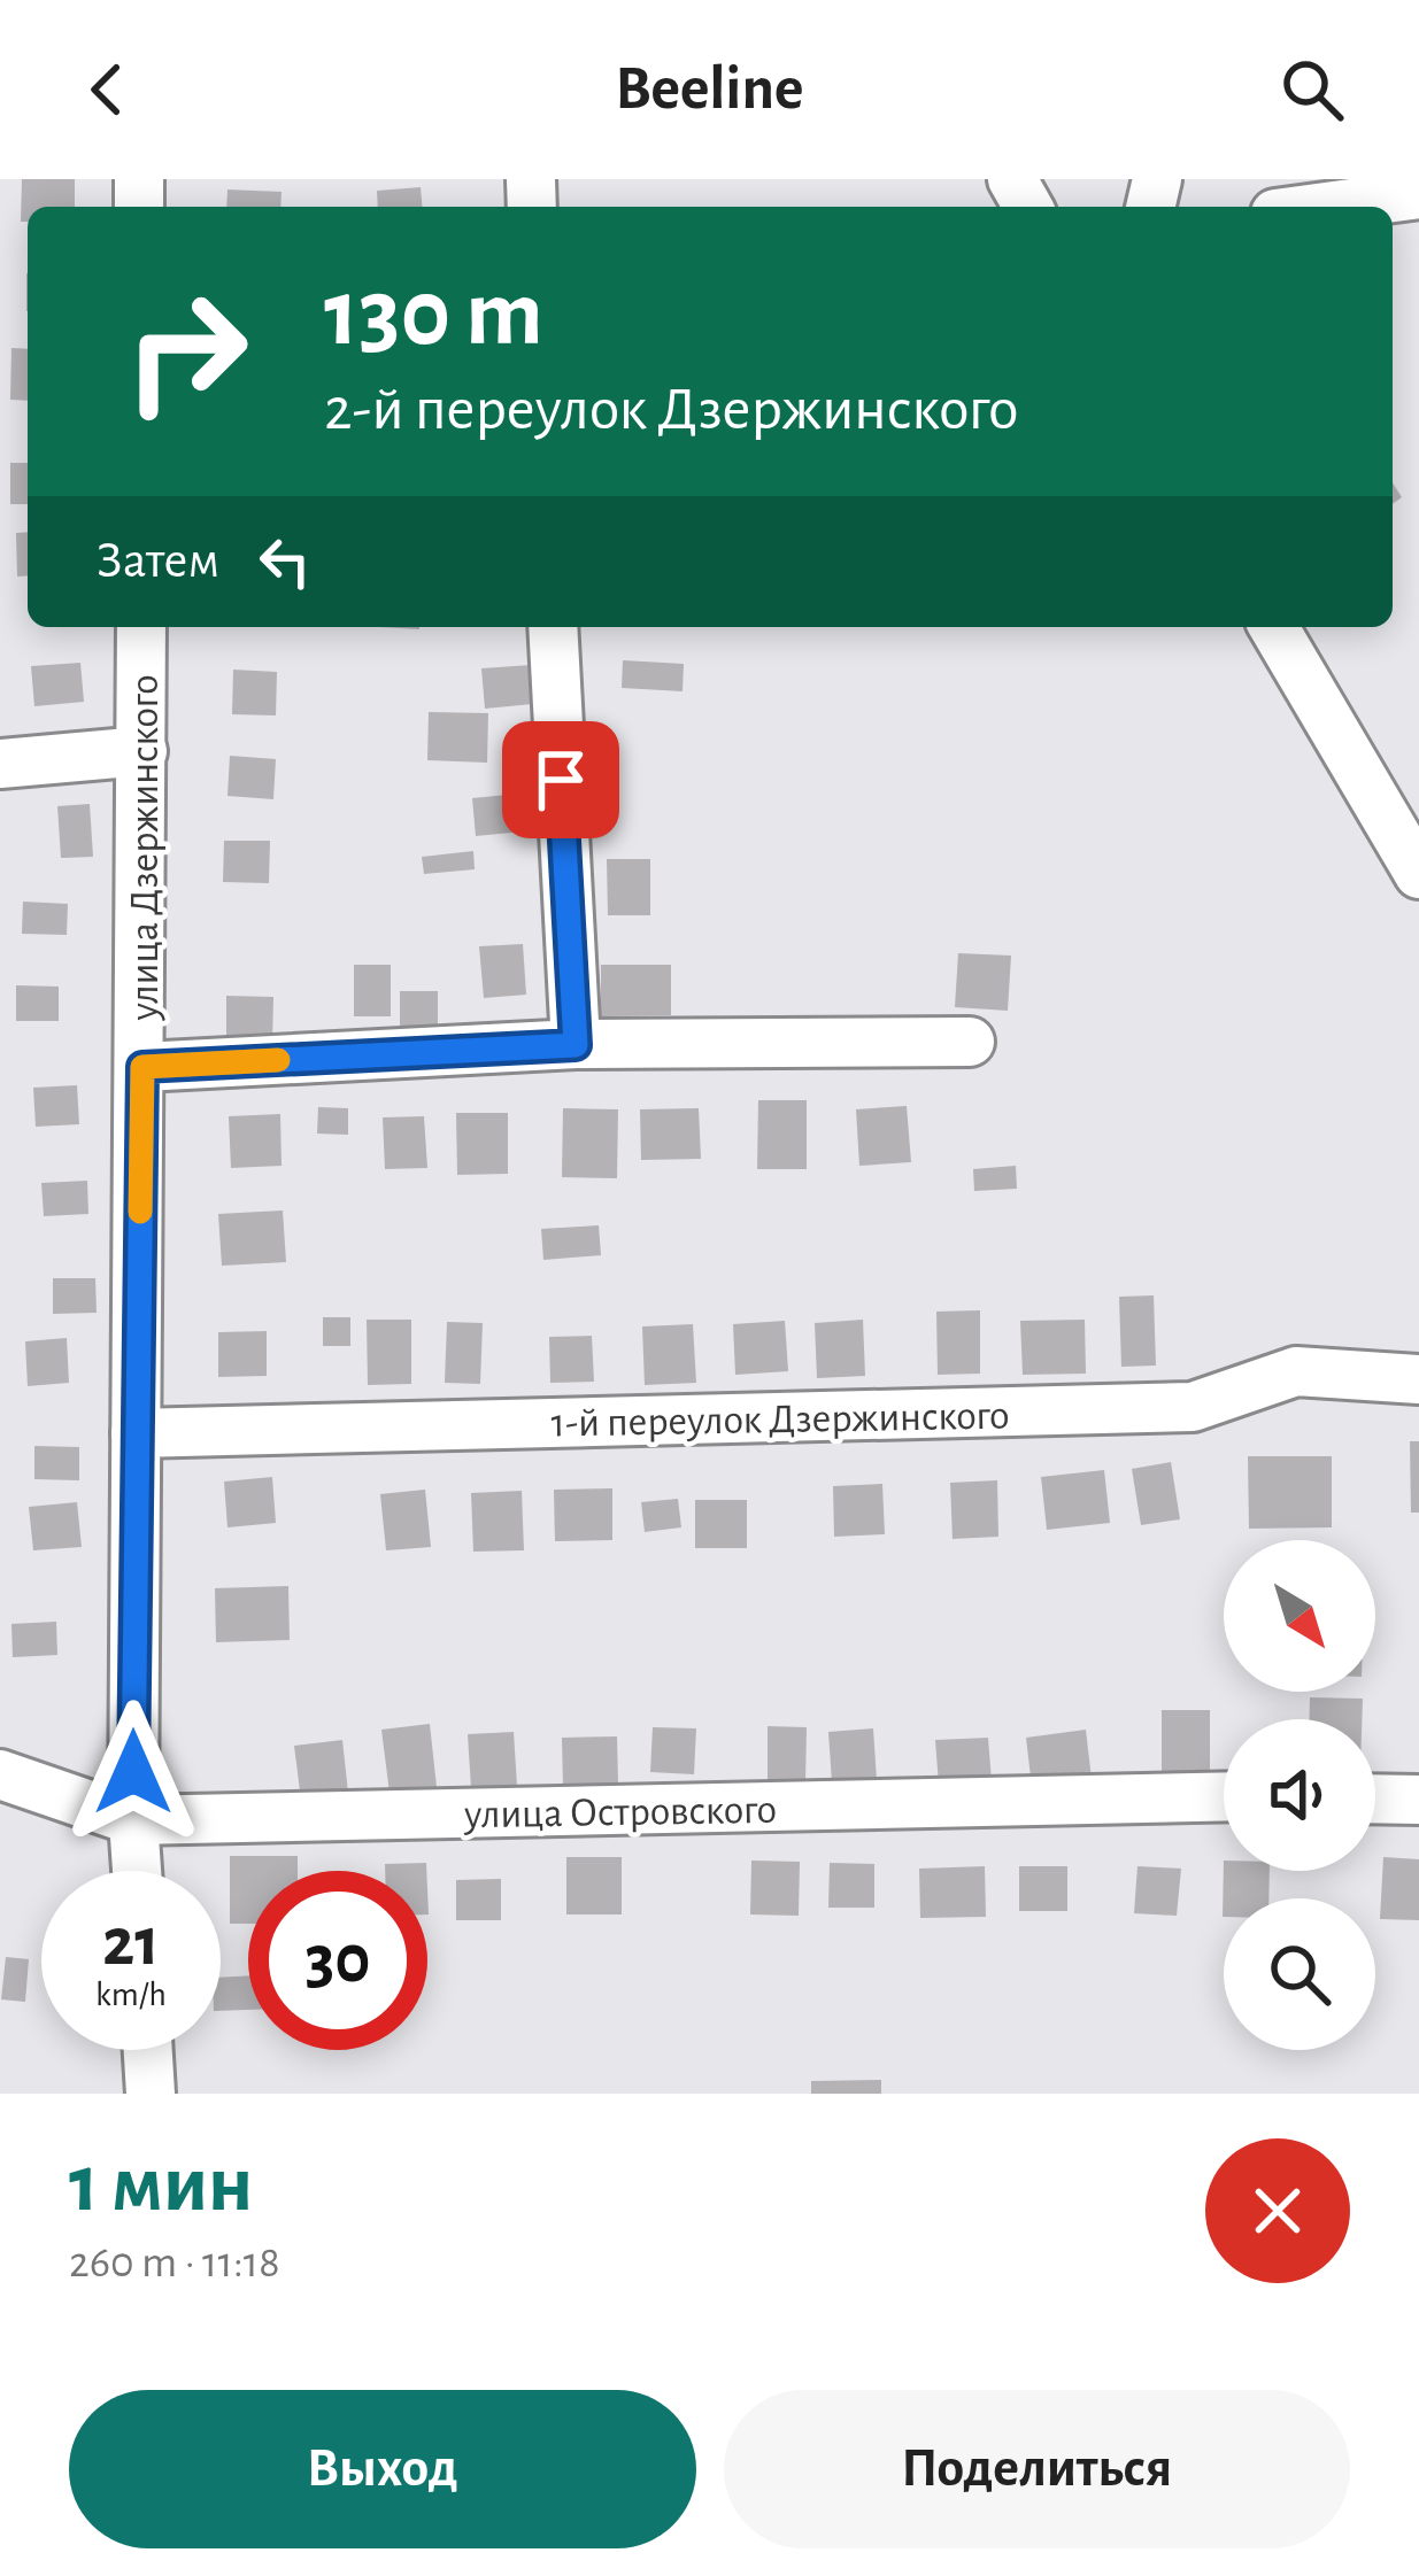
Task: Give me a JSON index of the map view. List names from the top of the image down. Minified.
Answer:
{"streets":{"street":["улица Дзержинского","1-й переулок Дзержинского","улица Островского"]},"crossings":[["улица Дзержинского","1-й переулок Дзержинского"],["улица Дзержинского","улица Островского"]],"north":"bottom right","page":{"header":"Beeline","turn":["130 m","2-й переулок Дзержинского"],"then":"Затем","speed":"21 km/h","limit":"30","heading":["1 мин","260 m · 11:18"],"buttons":["Выход","Поделиться"]}}
